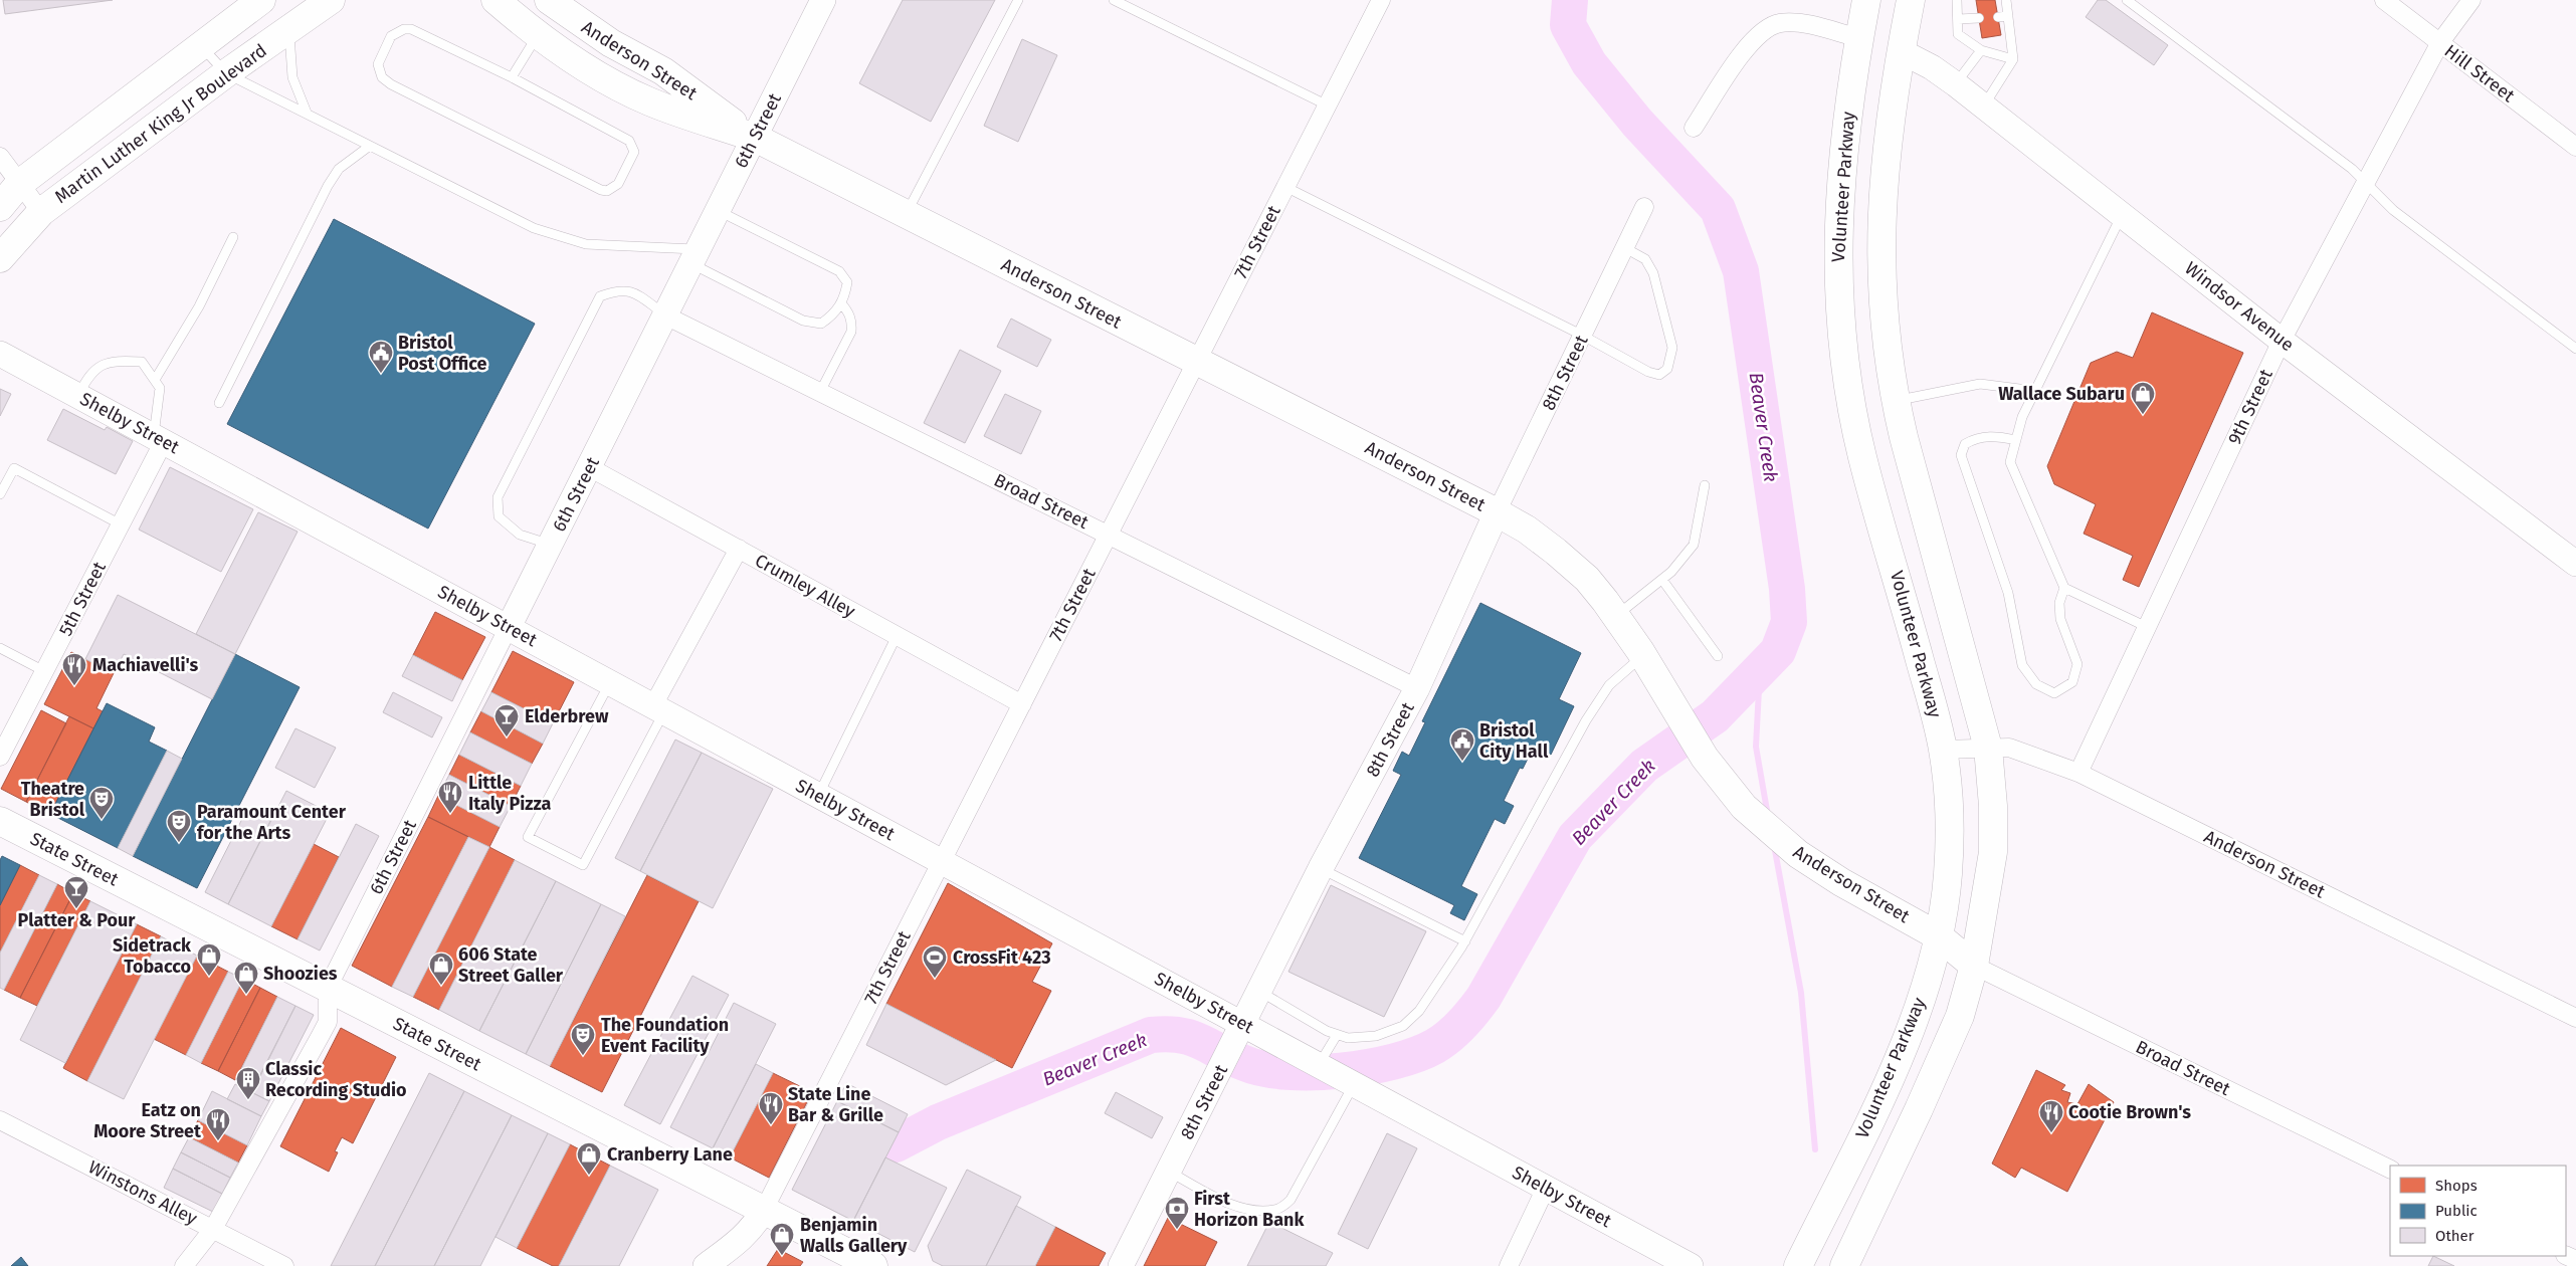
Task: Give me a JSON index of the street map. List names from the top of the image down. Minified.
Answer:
{"streets":{"main road":["Anderson Street","Martin Luther King Jr Boulevard","Volunteer Parkway","State Street"],"street":["Hill Street","6th Street","7th Street","Windsor Avenue","8th Street","9th Street","Shelby Street","Broad Street","Crumley Alley","5th Street","Winstons Alley"]},"crossings":[["Anderson Street","6th Street"],["Anderson Street","Volunteer Parkway"],["Anderson Street","7th Street"],["Anderson Street","8th Street"],["Anderson Street","9th Street"],["Anderson Street","Broad Street"],["Hill Street","9th Street"],["6th Street","Shelby Street"],["6th Street","Broad Street"],["6th Street","Crumley Alley"],["6th Street","State Street"],["7th Street","Shelby Street"],["7th Street","Broad Street"],["7th Street","Crumley Alley"],["7th Street","State Street"],["Windsor Avenue","9th Street"],["8th Street","Shelby Street"],["8th Street","Broad Street"],["Shelby Street","5th Street"]],"water":["Beaver Creek"],"places":{"public building":["Bristol Post Office","Bristol City Hall"],"shop":["Wallace Subaru","Sidetrack Tobacco","606 State Street Galler","Shoozies","Cranberry Lane","Benjamin Walls Gallery"],"restaurant":["Machiavelli's","Little Italy Pizza","State Line Bar & Grille","Cootie Brown's","Eatz on Moore Street"],"bar":["Elderbrew","Platter & Pour"],"theatre":["Theatre Bristol","Paramount Center for the Arts","The Foundation Event Facility"],"sports":["CrossFit 423"],"building":["Classic Recording Studio"],"bank":["First Horizon Bank"]},"legend":["Shops","Public","Other"]}
